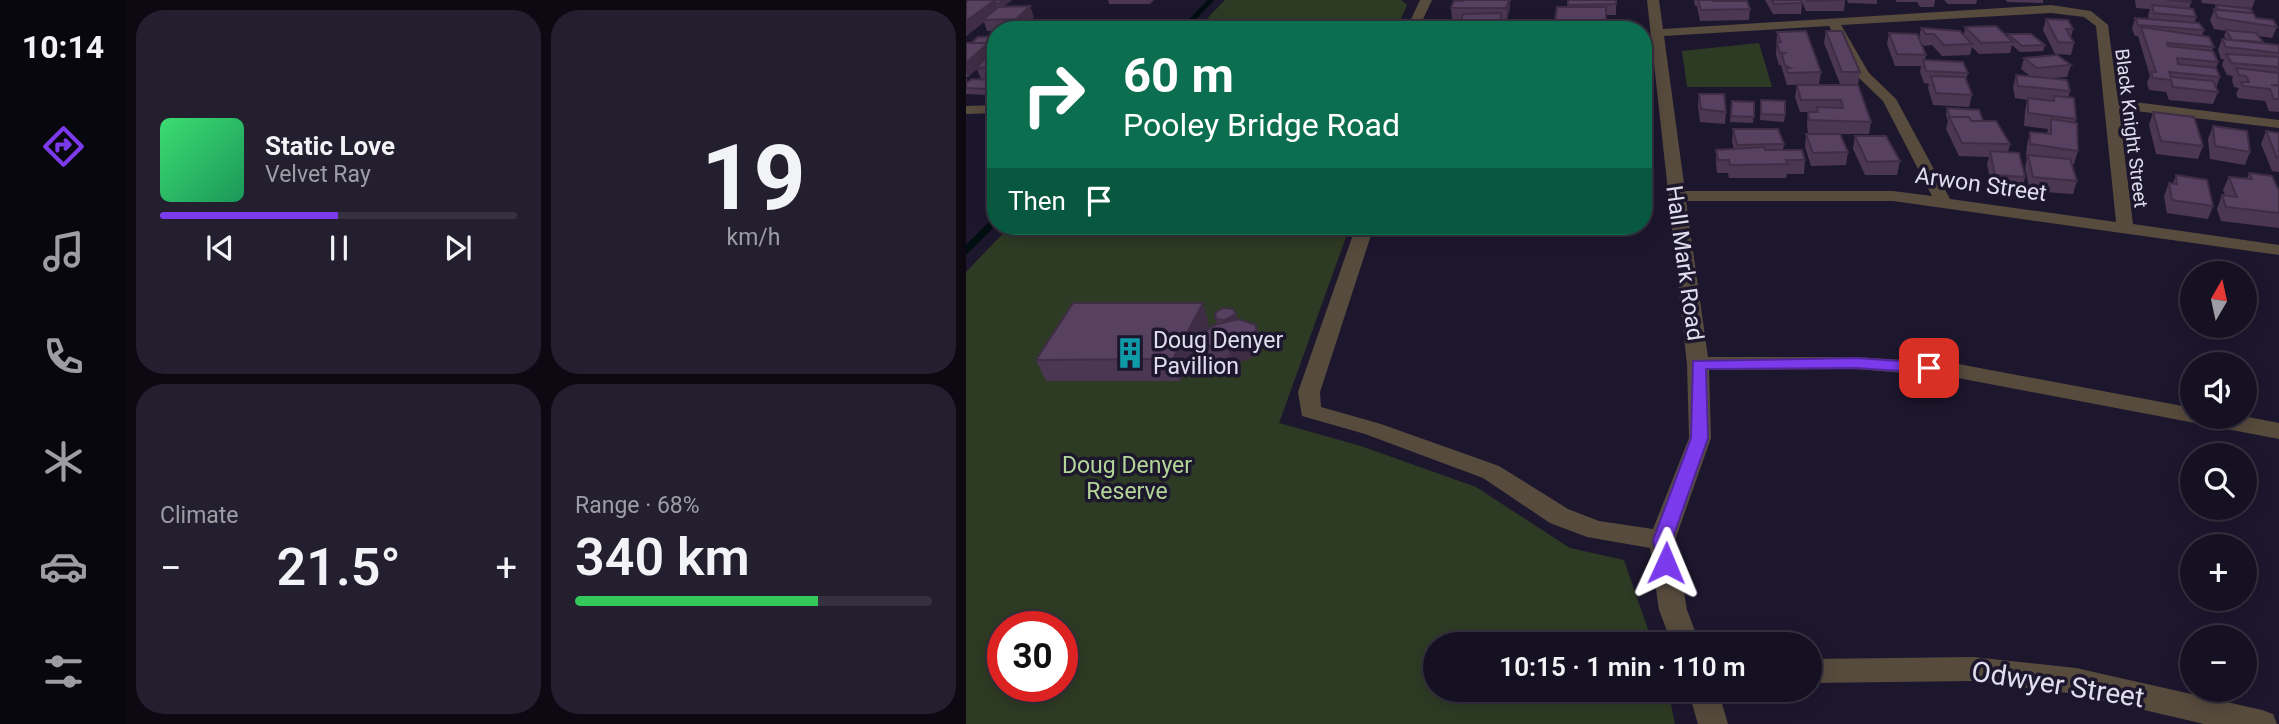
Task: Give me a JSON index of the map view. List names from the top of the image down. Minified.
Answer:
{"streets":{"street":["Black Knight Street","Arwon Street","Hall Mark Road","Odwyer Street"]},"crossings":[["Black Knight Street","Arwon Street"],["Arwon Street","Hall Mark Road"]],"parks":["Doug Denyer Reserve"],"places":{"building":["Doug Denyer Pavillion"]},"north":"top","page":{"tabs":"10:14","tile":[["19","km/h"],"Climate",["Range · 68%","340 km"]],"turn":["60 m","Pooley Bridge Road"],"song":["Static Love","Velvet Ray"],"then":"Then","map_buttons":["+","−"],"heat":["−","21.5°","+"],"limit":"30","trip":"10:15 · 1 min · 110 m"}}
